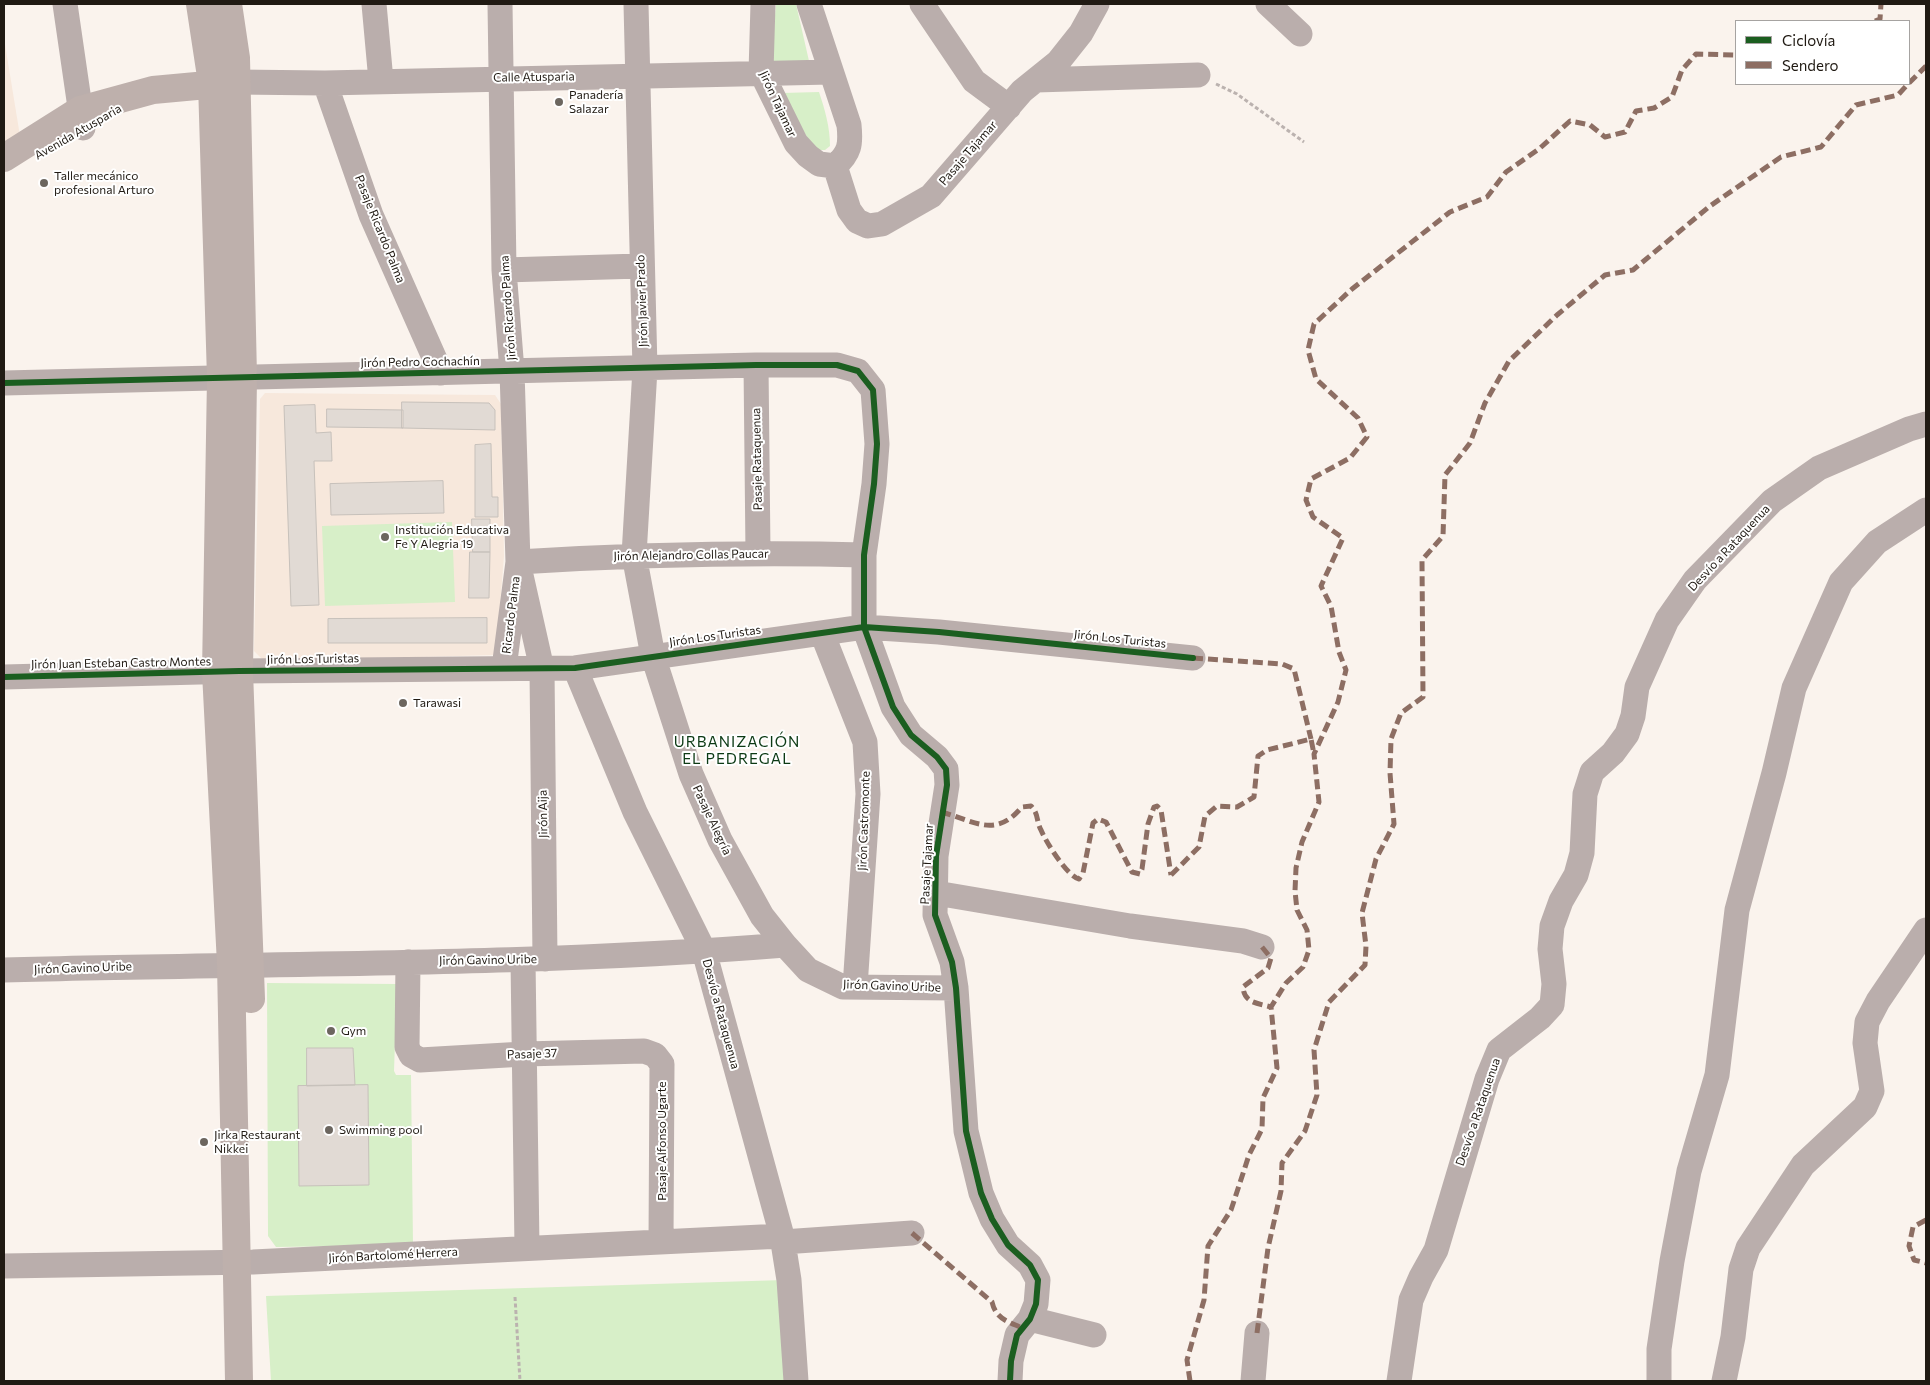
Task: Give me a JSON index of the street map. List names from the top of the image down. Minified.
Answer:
{"streets":{"main road":["Avenida Atusparia"],"street":["Calle Atusparia","Jirón Tajamar","Pasaje Tajamar","Pasaje Ricardo Palma","Jirón Javier Prado","Jirón Ricardo Palma","Jirón Pedro Cochachín","Pasaje Rataquenua","Desvío a Rataquenua","Jirón Alejandro Collas Paucar","Ricardo Palma","Jirón Los Turistas","Jirón Juan Esteban Castro Montes","Jirón Aija","Pasaje Alegría","Jirón Castromonte","Jirón Gavino Uribe","Pasaje 37","Pasaje Alfonso Ugarte","Jirón Bartolomé Herrera"]},"crossings":[["Calle Atusparia","Jirón Tajamar"],["Calle Atusparia","Avenida Atusparia"],["Calle Atusparia","Pasaje Ricardo Palma"],["Calle Atusparia","Jirón Javier Prado"],["Calle Atusparia","Jirón Ricardo Palma"],["Jirón Tajamar","Pasaje Tajamar"],["Pasaje Tajamar","Jirón Pedro Cochachín"],["Pasaje Tajamar","Jirón Alejandro Collas Paucar"],["Pasaje Tajamar","Jirón Los Turistas"],["Pasaje Tajamar","Jirón Gavino Uribe"],["Pasaje Ricardo Palma","Jirón Pedro Cochachín"],["Jirón Javier Prado","Jirón Pedro Cochachín"],["Jirón Javier Prado","Jirón Alejandro Collas Paucar"],["Jirón Javier Prado","Jirón Los Turistas"],["Jirón Javier Prado","Pasaje Alegría"],["Jirón Ricardo Palma","Jirón Pedro Cochachín"],["Jirón Ricardo Palma","Jirón Alejandro Collas Paucar"],["Jirón Ricardo Palma","Ricardo Palma"],["Jirón Ricardo Palma","Jirón Los Turistas"],["Jirón Ricardo Palma","Jirón Aija"],["Jirón Pedro Cochachín","Pasaje Rataquenua"],["Pasaje Rataquenua","Jirón Alejandro Collas Paucar"],["Desvío a Rataquenua","Jirón Los Turistas"],["Desvío a Rataquenua","Jirón Gavino Uribe"],["Desvío a Rataquenua","Jirón Bartolomé Herrera"],["Jirón Alejandro Collas Paucar","Ricardo Palma"],["Ricardo Palma","Jirón Los Turistas"],["Jirón Los Turistas","Jirón Juan Esteban Castro Montes"],["Jirón Los Turistas","Jirón Aija"],["Jirón Los Turistas","Pasaje Alegría"],["Jirón Los Turistas","Jirón Castromonte"],["Jirón Aija","Jirón Gavino Uribe"],["Jirón Aija","Pasaje 37"],["Jirón Aija","Jirón Bartolomé Herrera"],["Pasaje Alegría","Jirón Gavino Uribe"],["Jirón Castromonte","Jirón Gavino Uribe"],["Jirón Gavino Uribe","Pasaje 37"],["Pasaje 37","Pasaje Alfonso Ugarte"],["Pasaje Alfonso Ugarte","Jirón Bartolomé Herrera"]],"districts":["URBANIZACIÓN EL PEDREGAL"],"places":["Panadería Salazar","Taller mecánico profesional Arturo","Institución Educativa Fe Y Alegria 19","Tarawasi","Gym","Swimming pool","Jirka Restaurant Nikkei"],"legend":["Ciclovía","Sendero"]}
